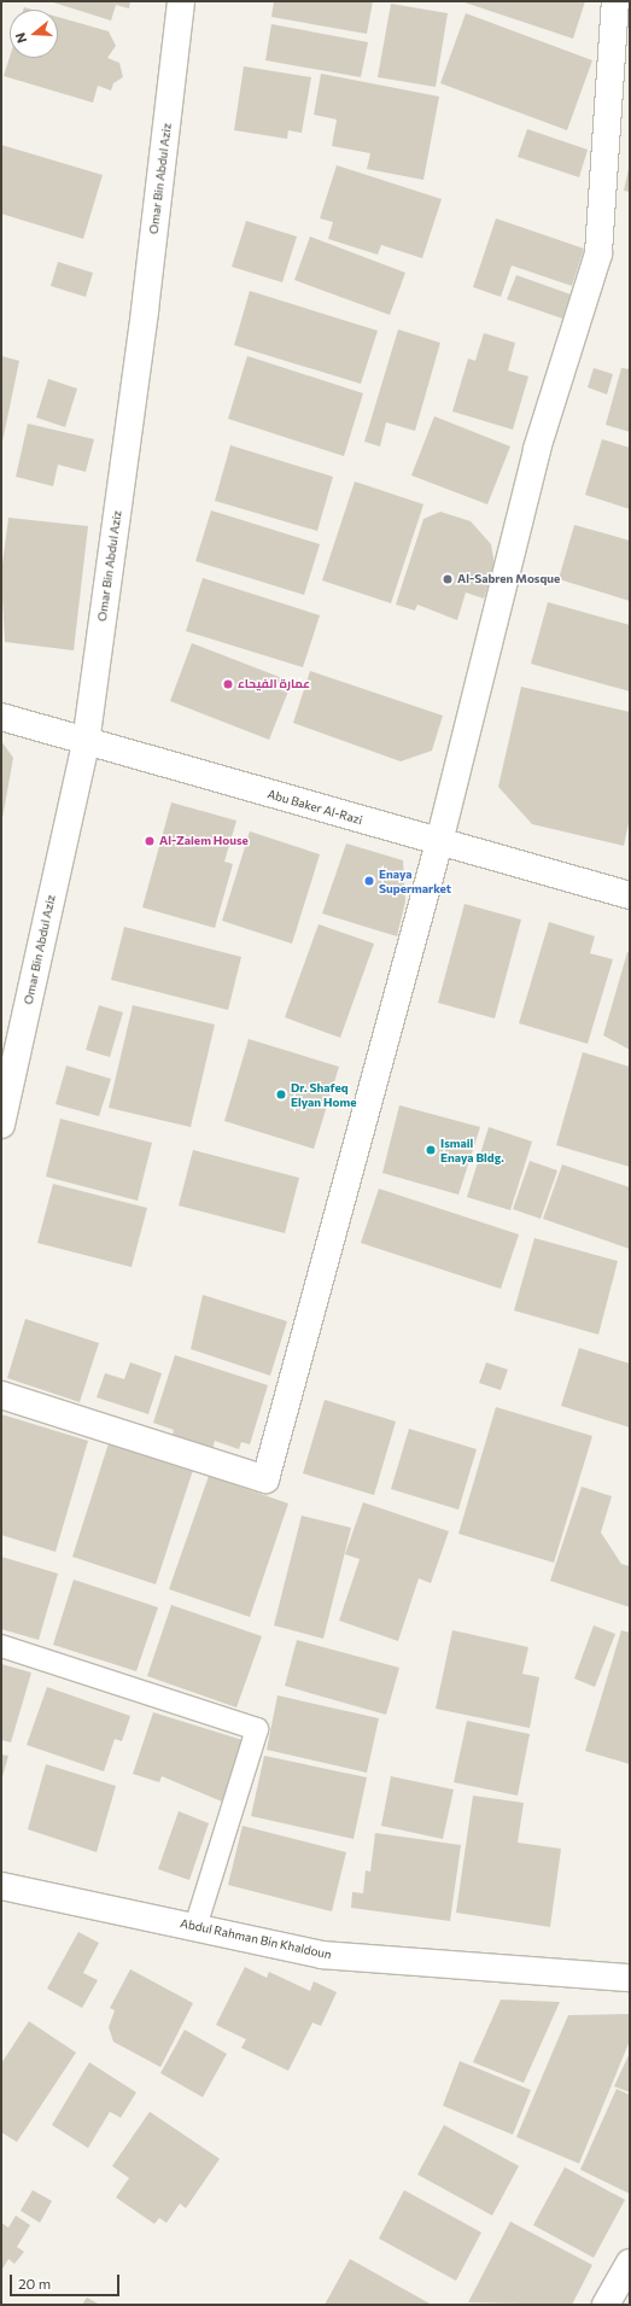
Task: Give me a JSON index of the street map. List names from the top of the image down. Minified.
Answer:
{"streets":{"street":["Omar Bin Abdul Aziz","Abu Baker Al-Razi","Abdul Rahman Bin Khaldoun"]},"crossings":[["Omar Bin Abdul Aziz","Abu Baker Al-Razi"]],"places":["Al-Sabren Mosque","عمارة الفيحاء","Al-Zaiem House","Enaya Supermarket","Dr. Shafeq Elyan Home","Ismail Enaya Bldg."],"scale_bar":"20 m","north":"left"}
